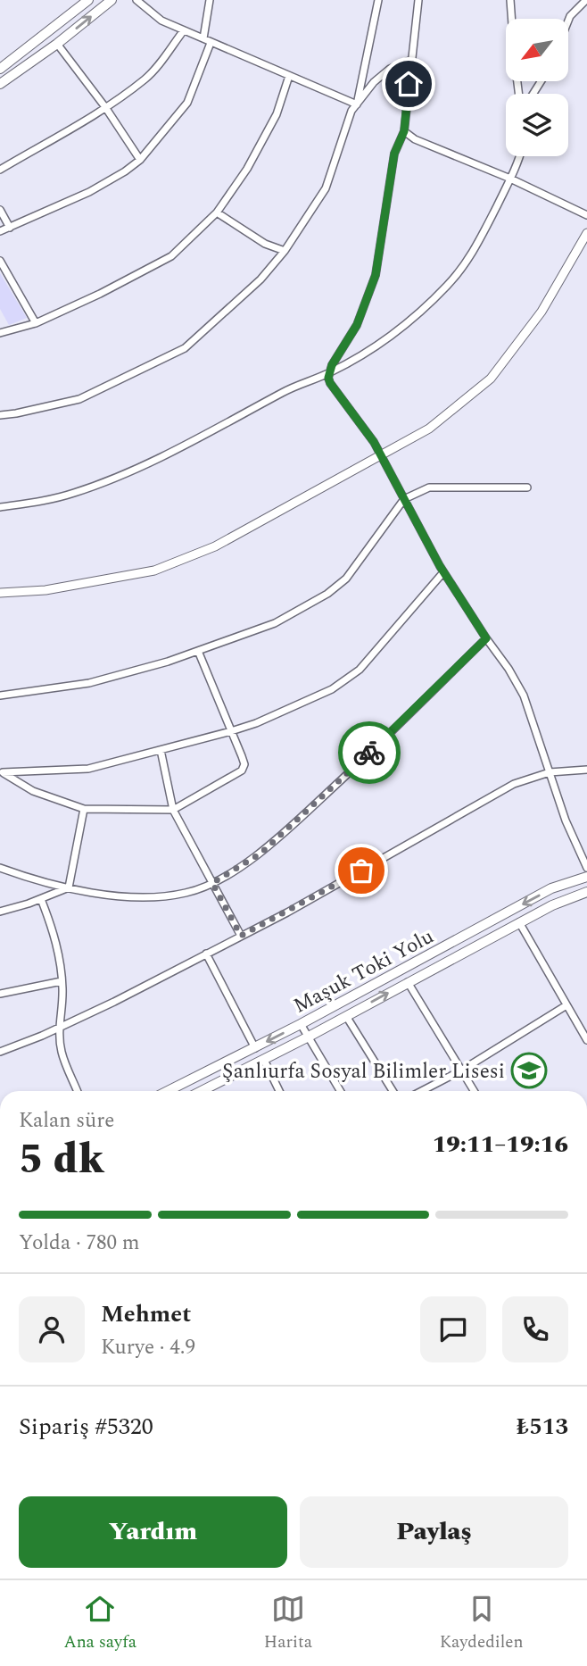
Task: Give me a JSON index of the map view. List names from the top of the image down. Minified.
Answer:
{"streets":{"main road":["Maşuk Toki Yolu"]},"places":{"school or university":["Şanlıurfa Sosyal Bilimler Lisesi"]},"north":"bottom left","page":{"heading":["5 dk","Kalan süre","19:11–19:16"],"panel":["Mehmet","Kurye · 4.9","Sipariş #5320","₺513"],"bar":"Yolda · 780 m","buttons":["Yardım","Paylaş"],"tabs":["Ana sayfa","Harita","Kaydedilen"]}}
